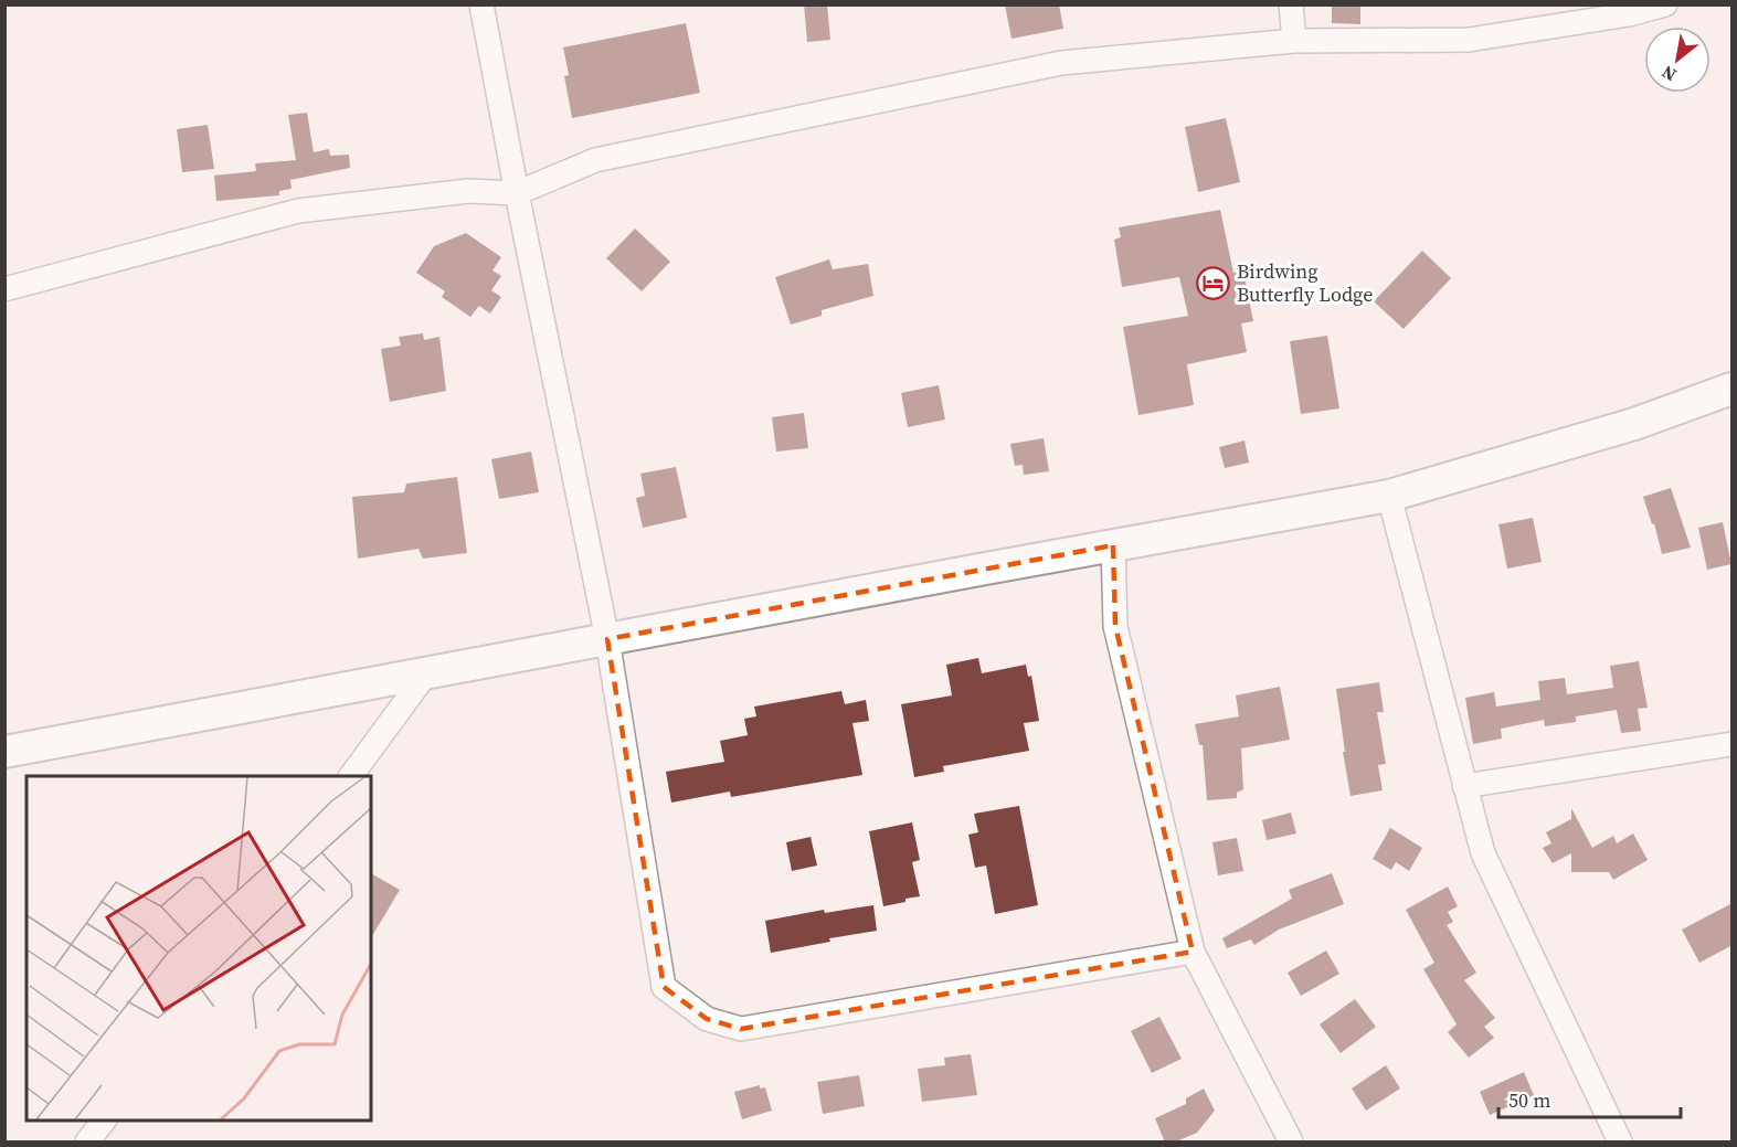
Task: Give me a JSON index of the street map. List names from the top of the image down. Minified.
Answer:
{"places":{"hotel":["Birdwing Butterfly Lodge"]},"scale_bar":"50 m","north":"bottom left"}
